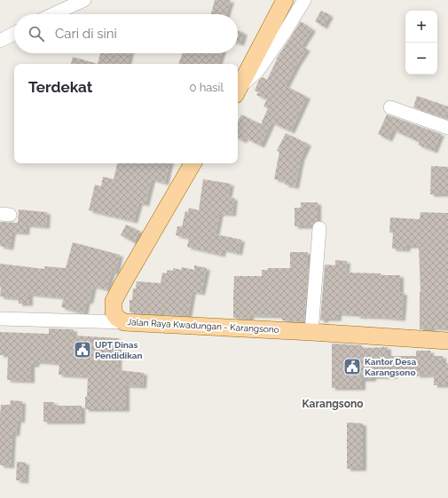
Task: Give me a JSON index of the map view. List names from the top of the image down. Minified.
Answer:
{"streets":{"main road":["Jalan Raya Kwadungan - Karangsono"]},"districts":["Karangsono"],"places":{"public building":["UPT Dinas Pendidikan","Kantor Desa Karangsono"]},"page":{"map_buttons":["+","−"],"search":"Cari di sini","heading":["Terdekat","0 hasil"]}}
